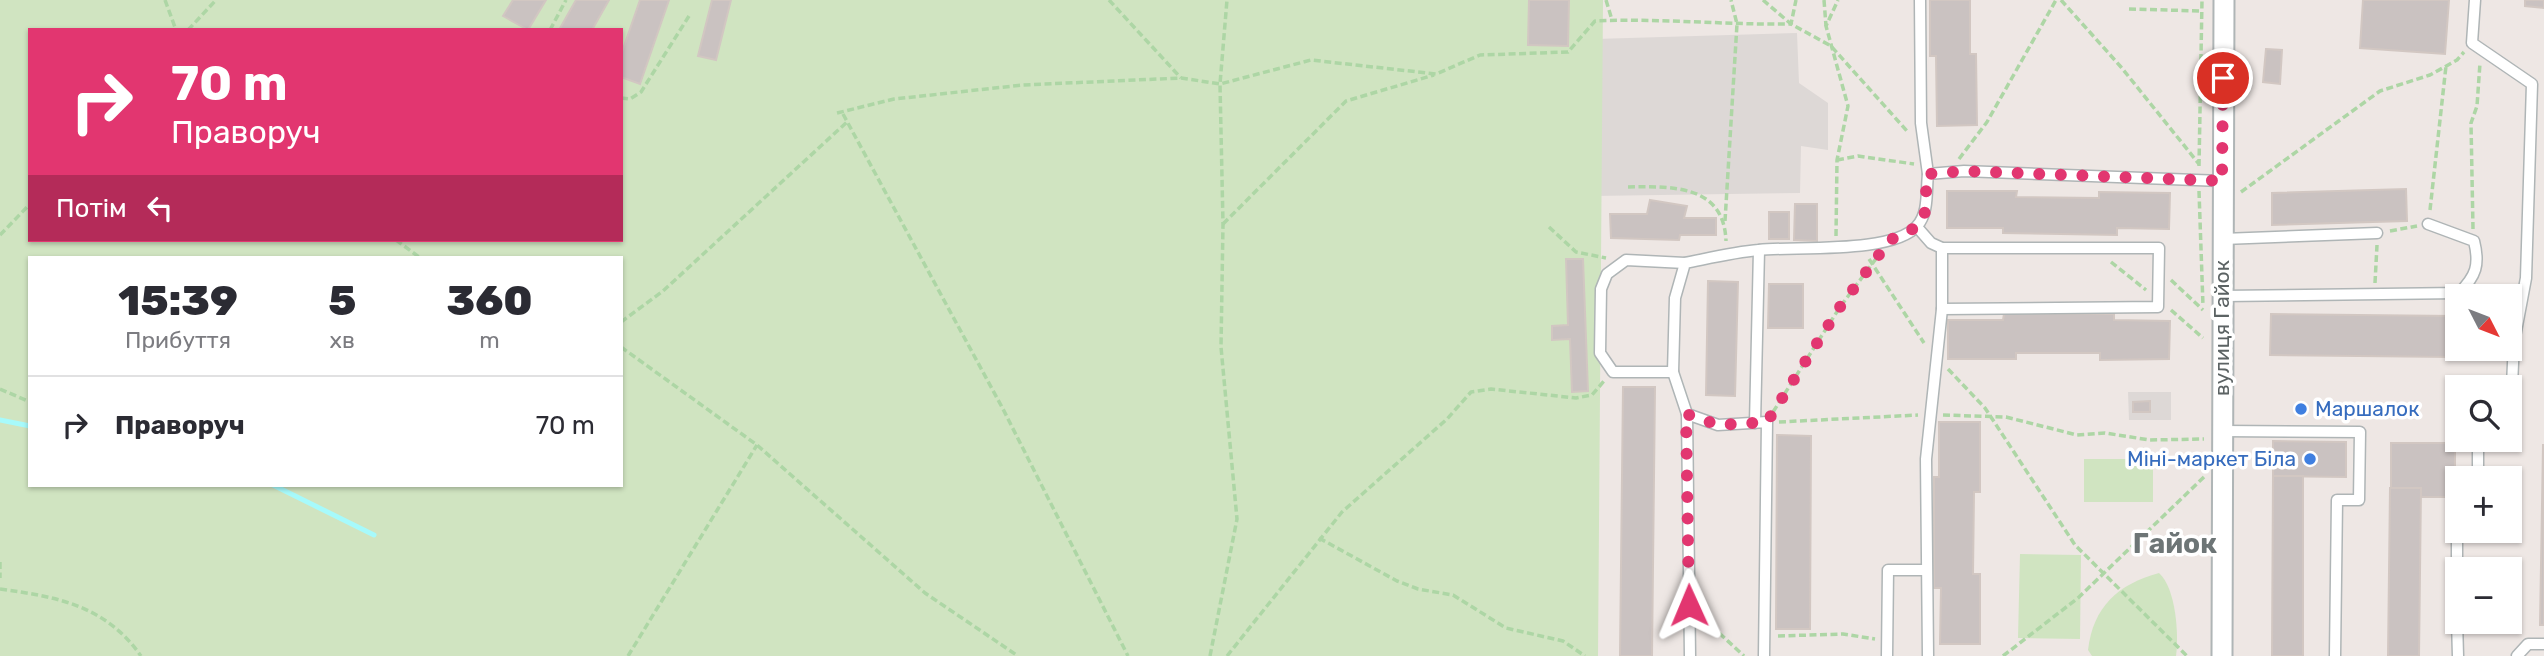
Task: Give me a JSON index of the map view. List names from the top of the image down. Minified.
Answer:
{"streets":{"street":["вулиця Гайок"]},"districts":["Гайок"],"places":["Маршалок","Міні-маркет Біла"],"north":"bottom right","page":{"turn":["70 m","Праворуч"],"then":"Потім","eta":["15:39","Прибуття","5","хв","360","m"],"map_buttons":["+","−"],"list":[{"name":"Праворуч","value":"70 m"}]}}
